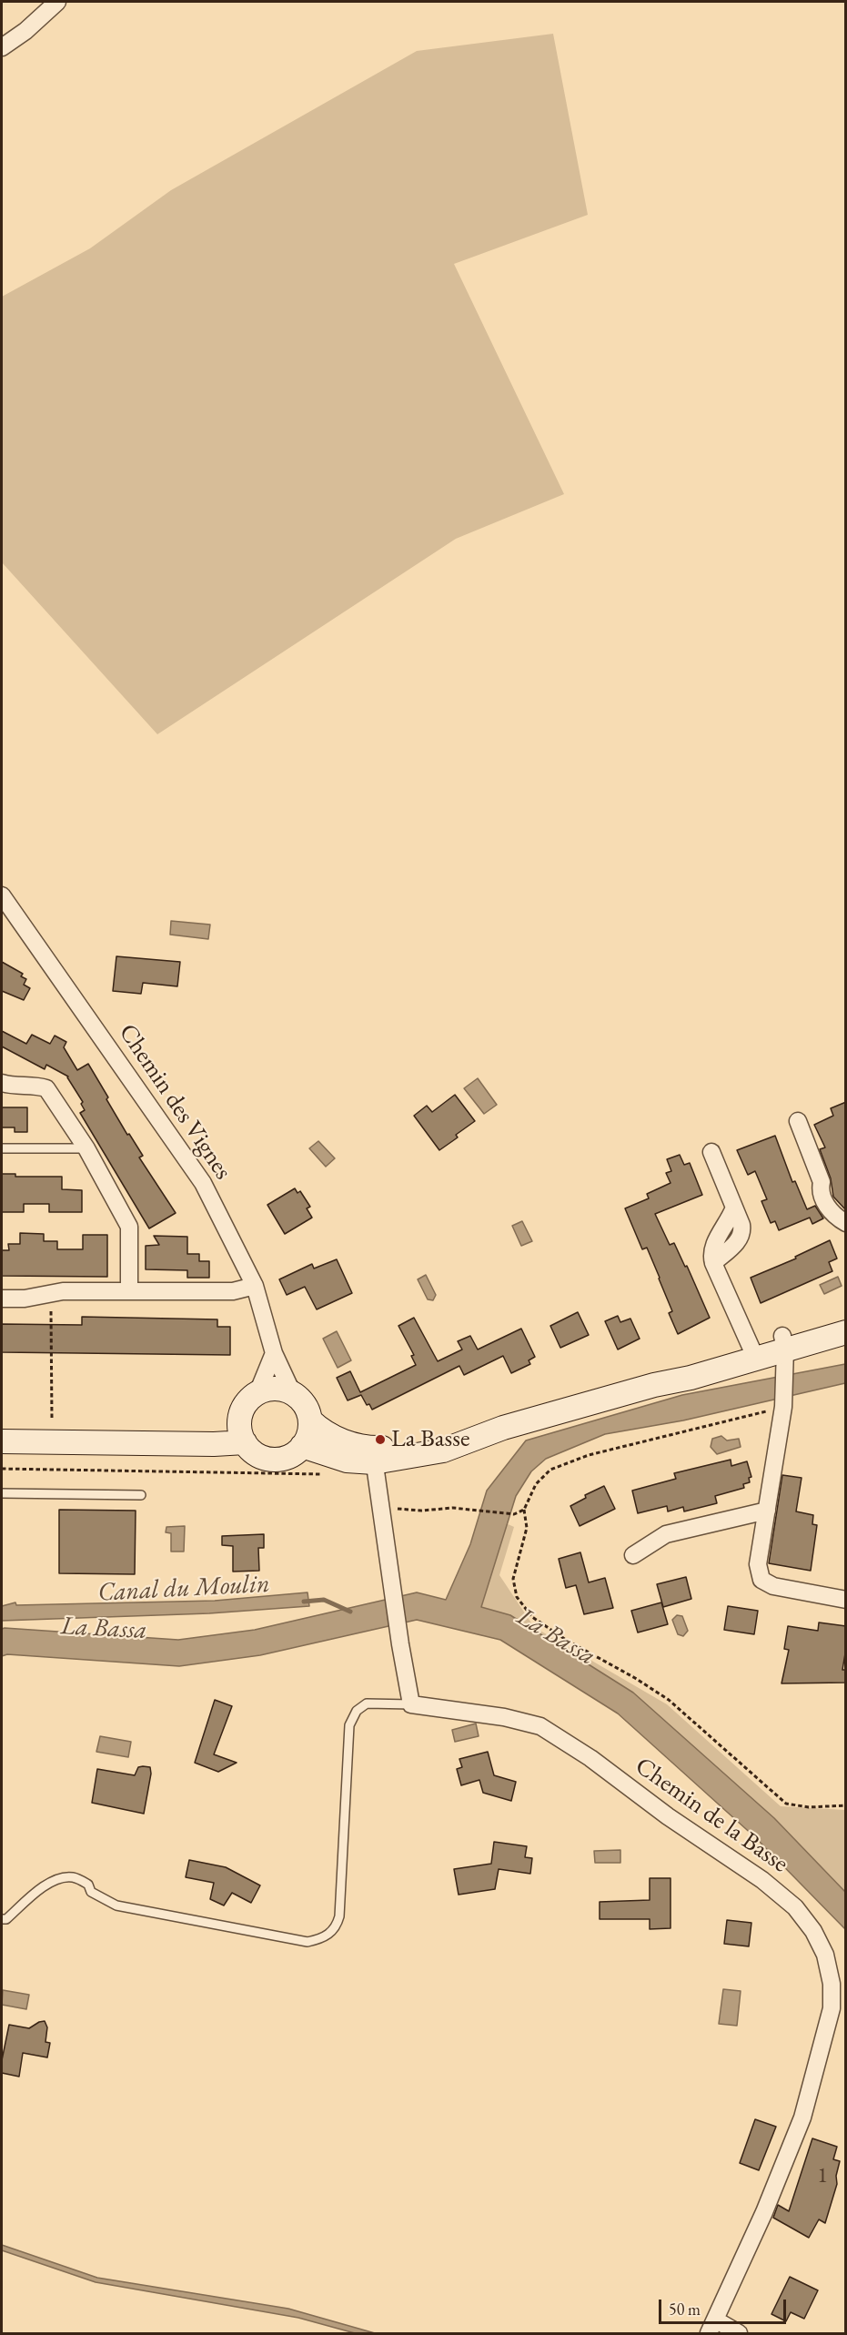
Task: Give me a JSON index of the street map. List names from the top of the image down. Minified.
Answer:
{"streets":{"street":["Chemin des Vignes","Chemin de la Basse"]},"water":["Canal du Moulin","La Bassa"],"places":["La Basse"],"house_numbers":["1"],"scale_bar":"50 m"}
